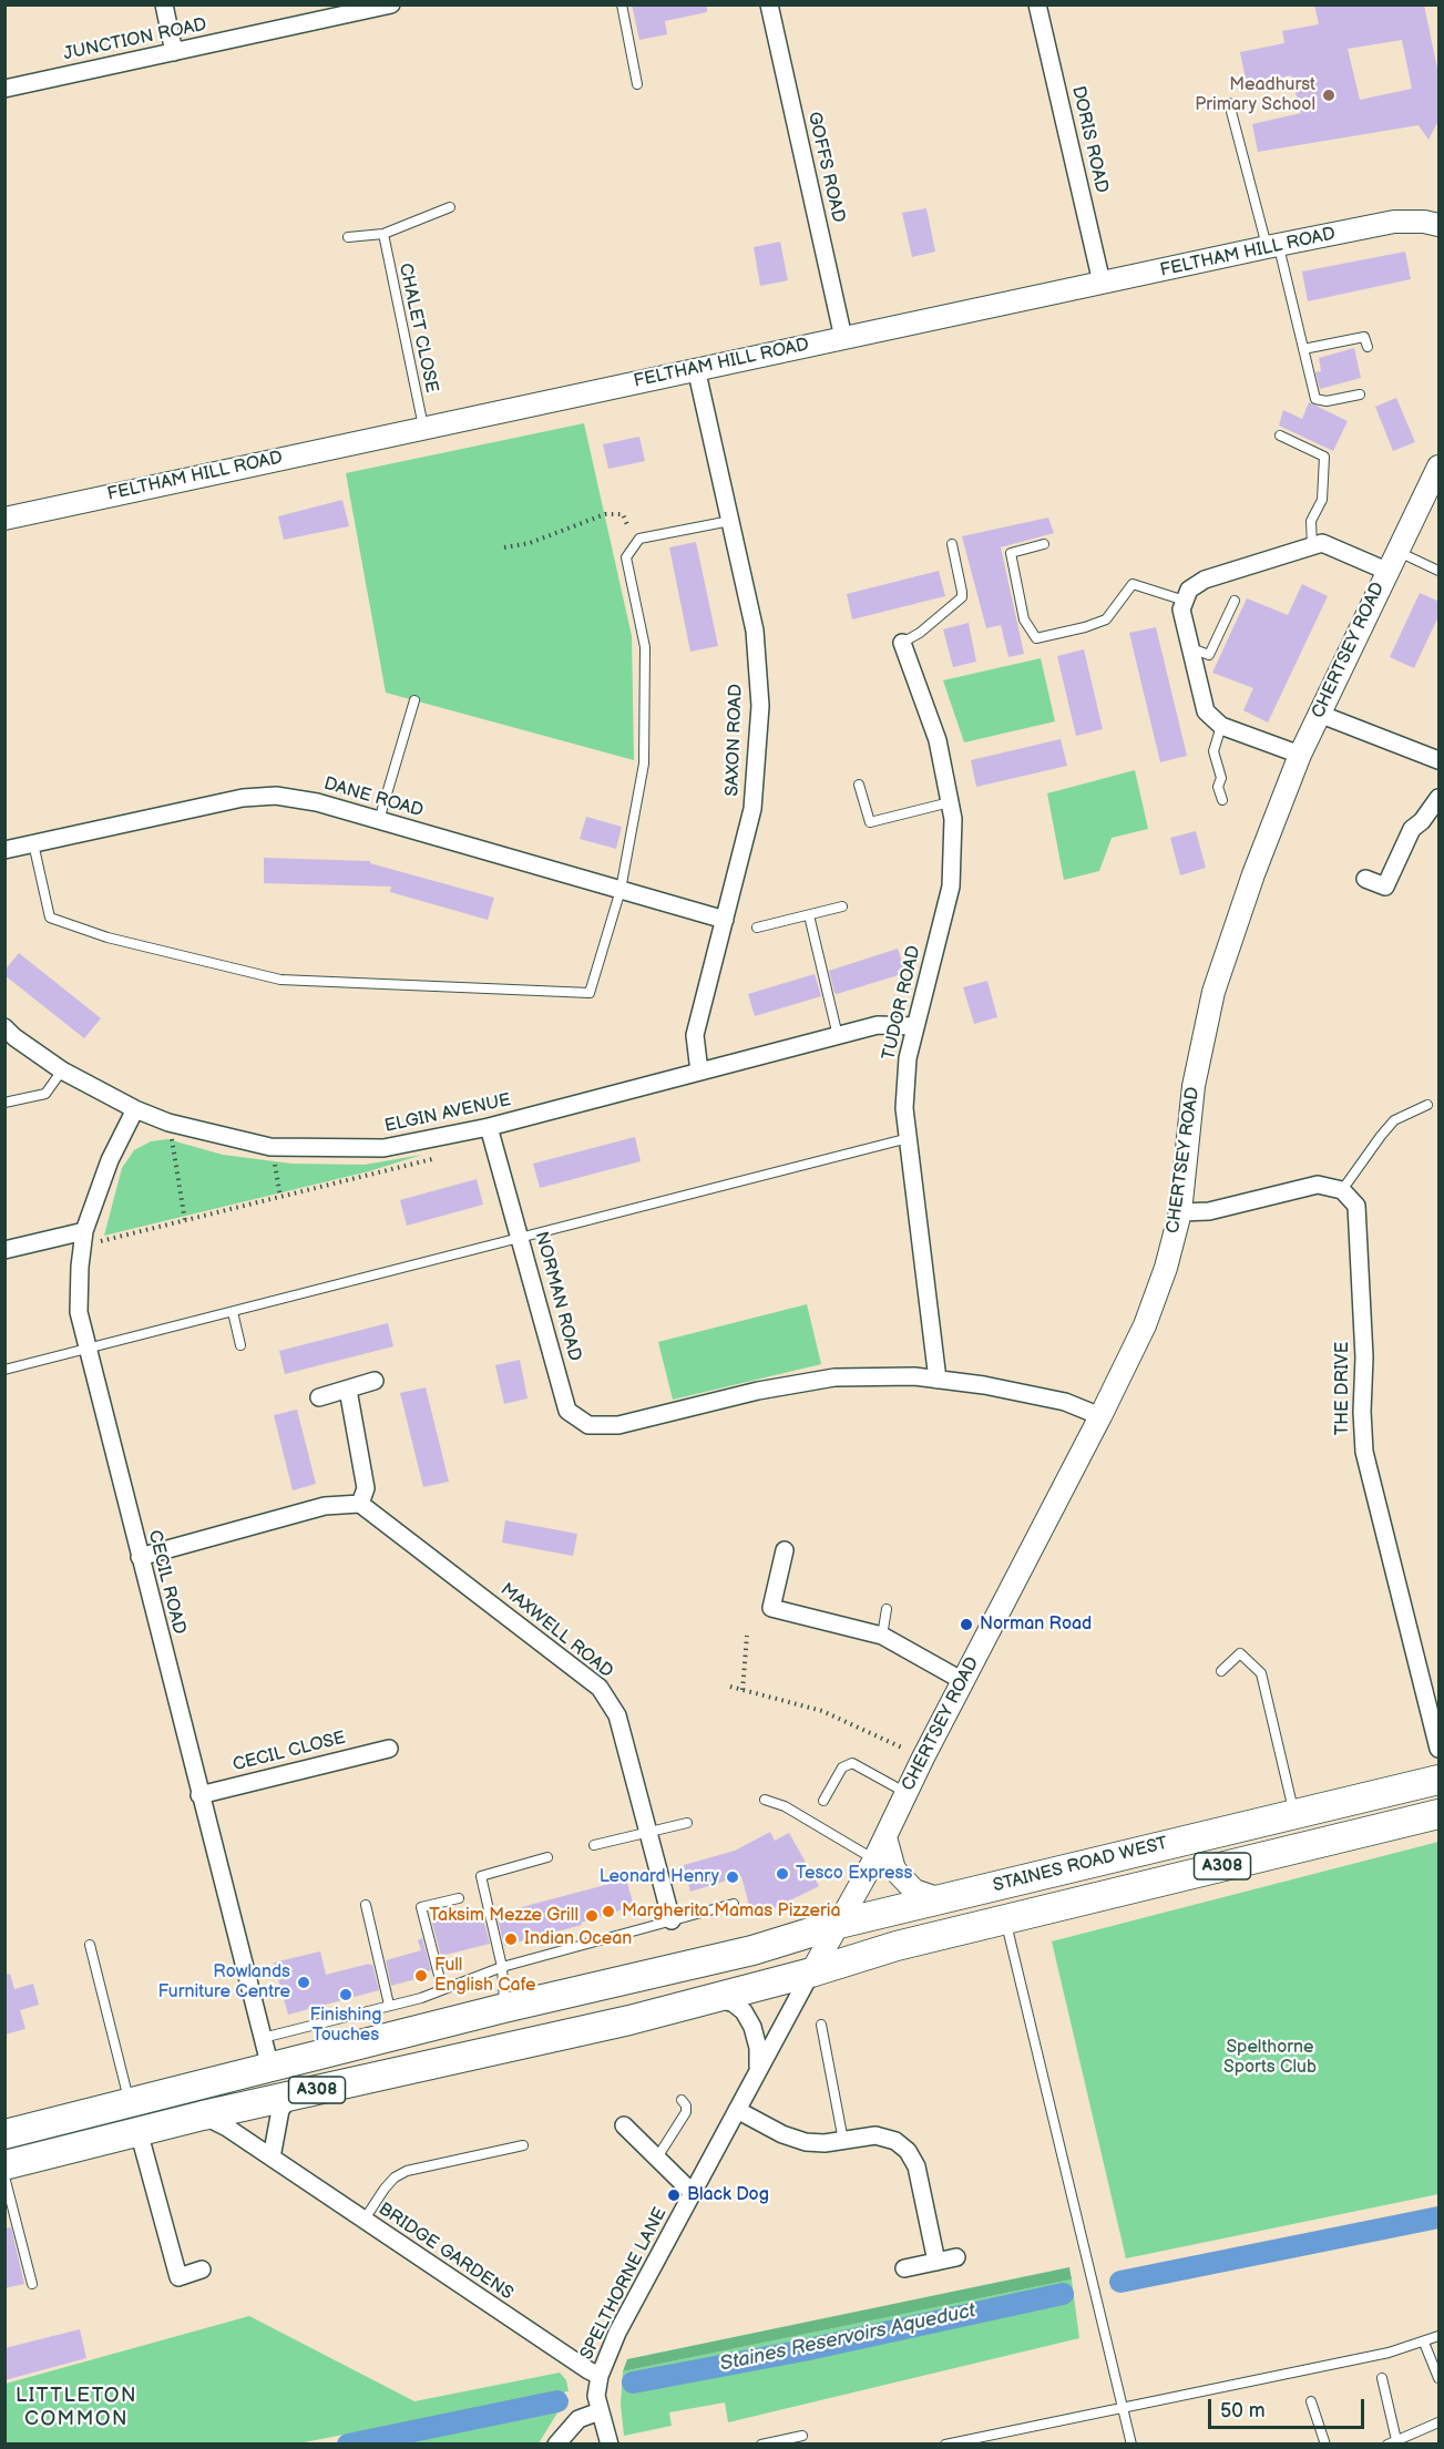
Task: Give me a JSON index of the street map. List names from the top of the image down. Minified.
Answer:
{"streets":{"highway":["STAINES ROAD WEST","A308"],"street":["JUNCTION ROAD","DORIS ROAD","GOFFS ROAD","FELTHAM HILL ROAD","CHERTSEY ROAD","SAXON ROAD","DANE ROAD","TUDOR ROAD","ELGIN AVENUE","NORMAN ROAD","THE DRIVE","CECIL ROAD","MAXWELL ROAD","CECIL CLOSE","BRIDGE GARDENS","SPELTHORNE LANE"],"lane":["CHALET CLOSE"]},"crossings":[["DORIS ROAD","FELTHAM HILL ROAD"],["GOFFS ROAD","FELTHAM HILL ROAD"],["FELTHAM HILL ROAD","CHALET CLOSE"],["FELTHAM HILL ROAD","SAXON ROAD"],["CHERTSEY ROAD","NORMAN ROAD"],["CHERTSEY ROAD","STAINES ROAD WEST"],["CHERTSEY ROAD","A308"],["CHERTSEY ROAD","SPELTHORNE LANE"],["SAXON ROAD","DANE ROAD"],["SAXON ROAD","ELGIN AVENUE"],["TUDOR ROAD","ELGIN AVENUE"],["TUDOR ROAD","NORMAN ROAD"],["ELGIN AVENUE","NORMAN ROAD"],["ELGIN AVENUE","CECIL ROAD"],["CECIL ROAD","CECIL CLOSE"],["CECIL ROAD","A308"],["STAINES ROAD WEST","A308"],["A308","BRIDGE GARDENS"],["A308","SPELTHORNE LANE"],["BRIDGE GARDENS","SPELTHORNE LANE"]],"districts":["LITTLETON COMMON"],"water":["Staines Reservoirs Aqueduct"],"parks":["Spelthorne Sports Club"],"places":["Meadhurst Primary School","Norman Road","Tesco Express","Leonard Henry","Margherita Mamas Pizzeria","Taksim Mezze Grill","Indian Ocean","Full English Cafe","Rowlands Furniture Centre","Finishing Touches","Black Dog"],"scale_bar":"50 m"}
